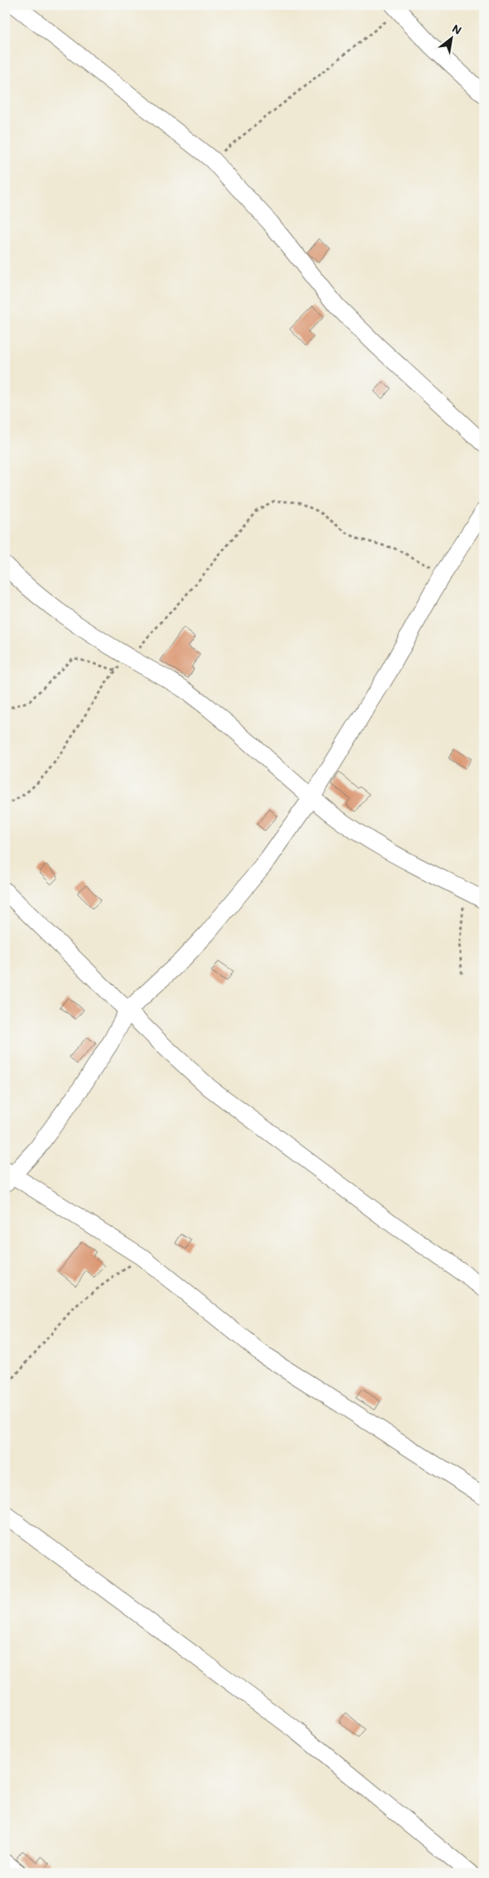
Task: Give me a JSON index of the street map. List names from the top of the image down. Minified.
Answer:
{"north":"top right"}
